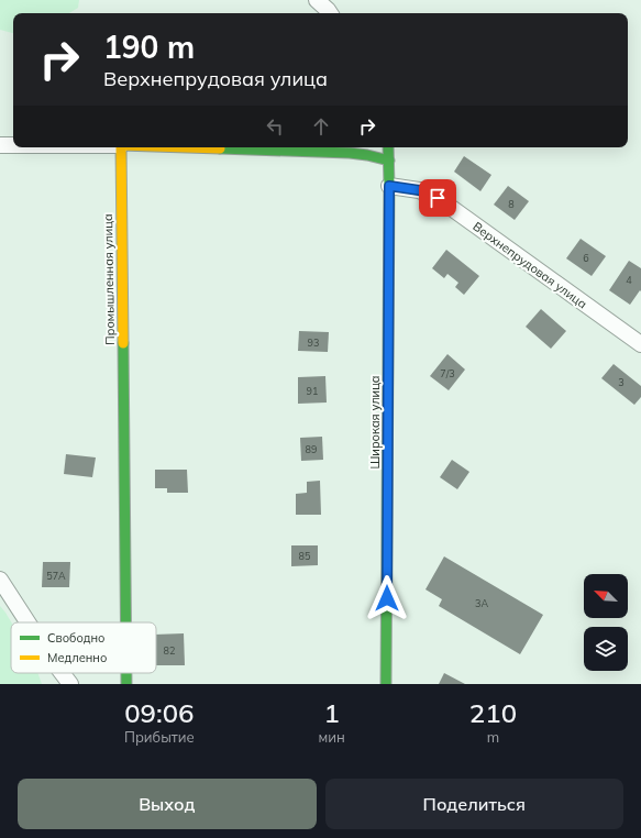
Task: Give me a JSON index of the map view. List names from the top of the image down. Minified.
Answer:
{"streets":{"street":["Верхнепрудовая улица","Промышленная улица","Широкая улица"]},"crossings":[["Верхнепрудовая улица","Широкая улица"]],"house_numbers":["8","6","4","93","7/3","3","91","89","85","57А","3А","82"],"legend":["Свободно","Медленно"],"north":"top left","page":{"turn":["190 m","Верхнепрудовая улица"],"eta":["09:06","Прибытие","1","мин","210","m"],"buttons":["Выход","Поделиться"]}}
